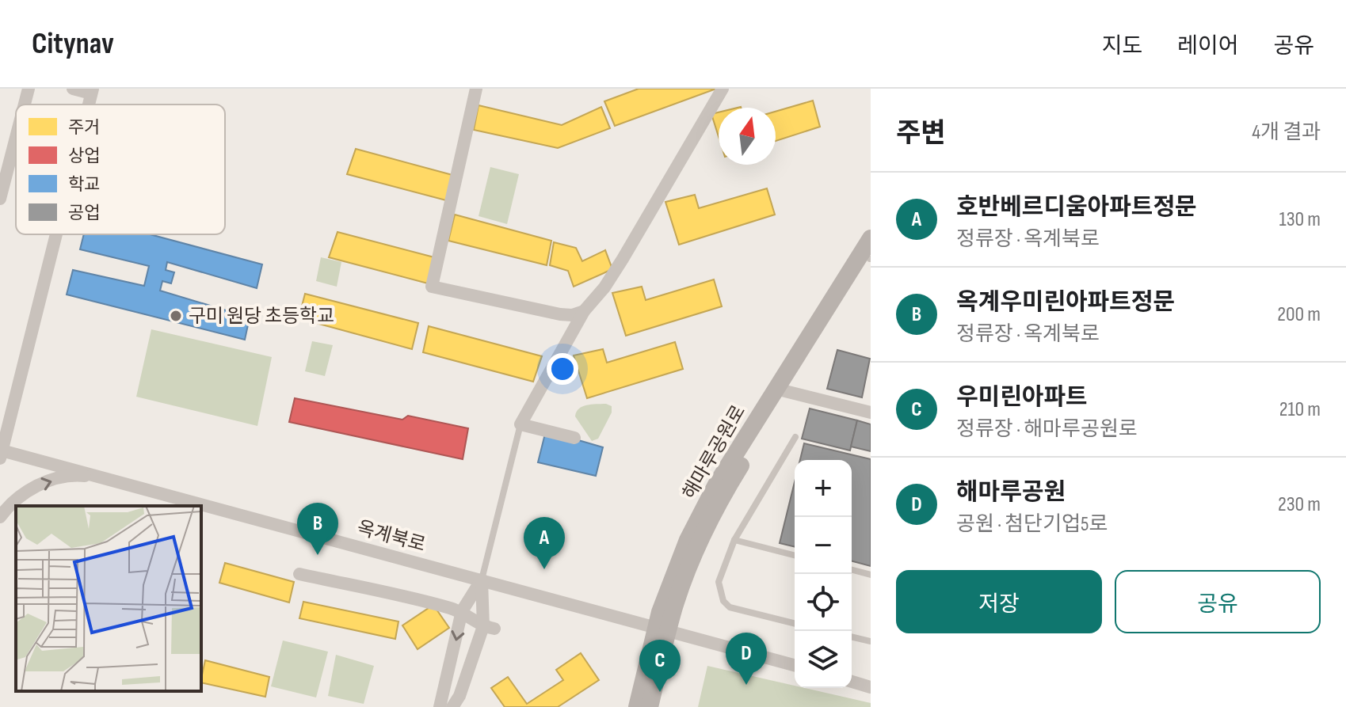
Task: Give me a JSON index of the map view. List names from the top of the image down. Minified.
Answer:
{"streets":{"street":["해마루공원로","옥계북로"]},"crossings":[["해마루공원로","옥계북로"]],"places":["구미 원당 초등학교"],"legend":["주거","상업","학교","공업"],"north":"top","page":{"header":"Citynav","nav":["지도","레이어","공유"],"heading":["주변","4개 결과"],"list":[{"mark":"A","name":"호반베르디움아파트정문","note":"정류장 · 옥계북로","value":"130 m"},{"mark":"B","name":"옥계우미린아파트정문","note":"정류장 · 옥계북로","value":"200 m"},{"mark":"C","name":"우미린아파트","note":"정류장 · 해마루공원로","value":"210 m"},{"mark":"D","name":"해마루공원","note":"공원 · 첨단기업5로","value":"230 m"}],"map_buttons":["+","−"],"pins":["B","A","D","C"],"buttons":["저장","공유"]}}
